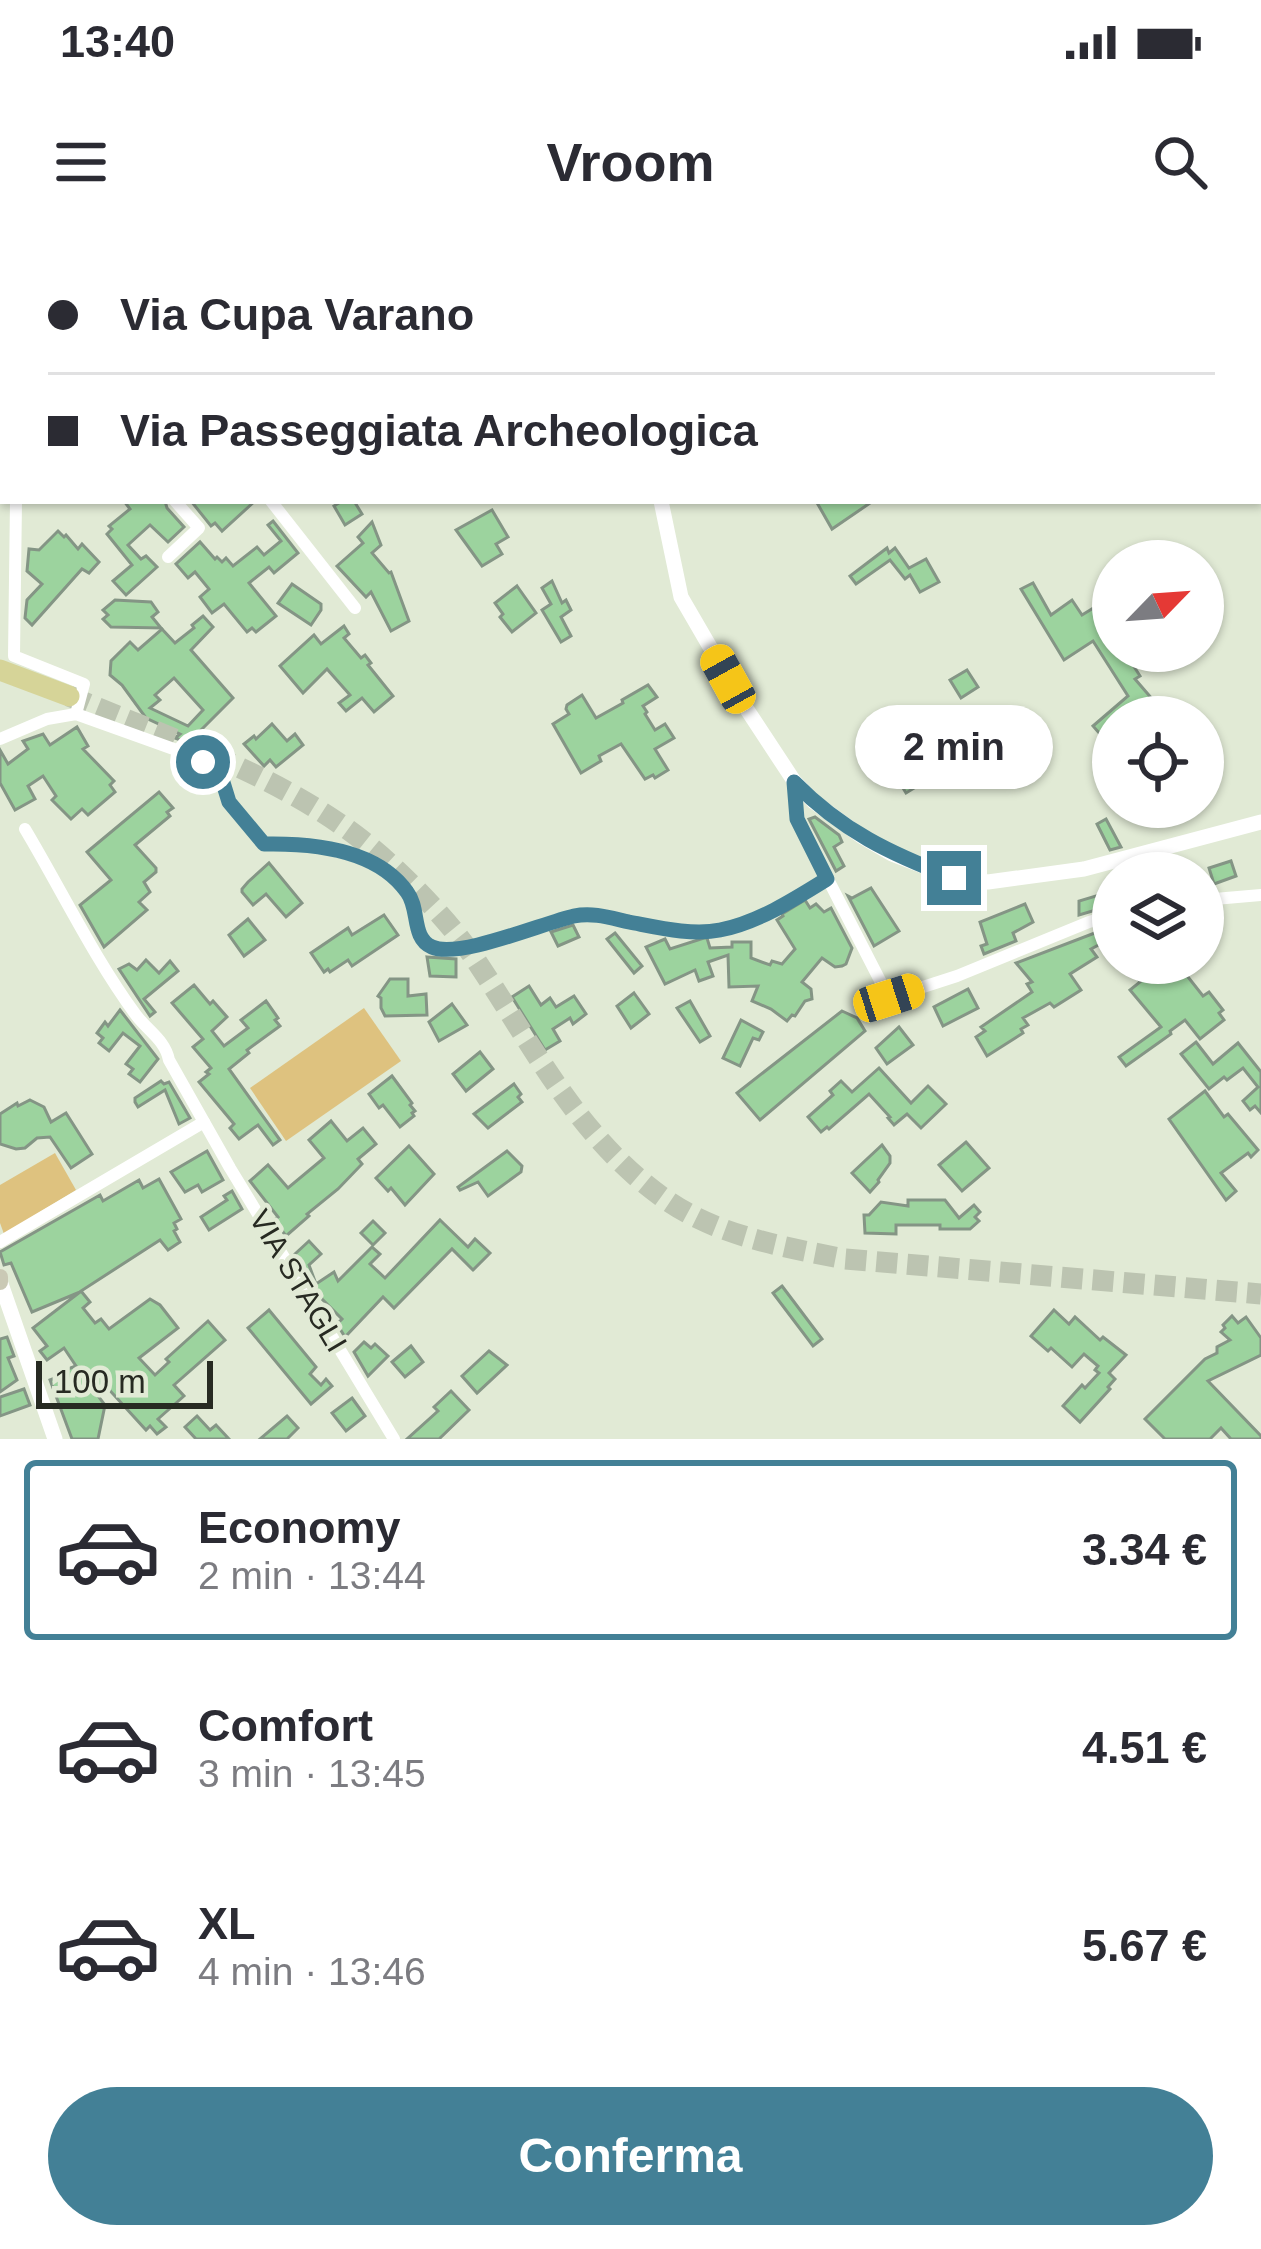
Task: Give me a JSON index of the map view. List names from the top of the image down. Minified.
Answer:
{"streets":{"street":["VIA STAGLI"]},"scale_bar":"100 m","north":"top right","page":{"status":"13:40","header":"Vroom","banner":["Via Cupa Varano","Via Passeggiata Archeologica"],"bubble":"2 min","scale":"100 m","list":[{"name":"Economy","note":"2 min · 13:44","value":"3.34 €"},{"name":"Comfort","note":"3 min · 13:45","value":"4.51 €"},{"name":"XL","note":"4 min · 13:46","value":"5.67 €"}],"buttons":"Conferma"}}
